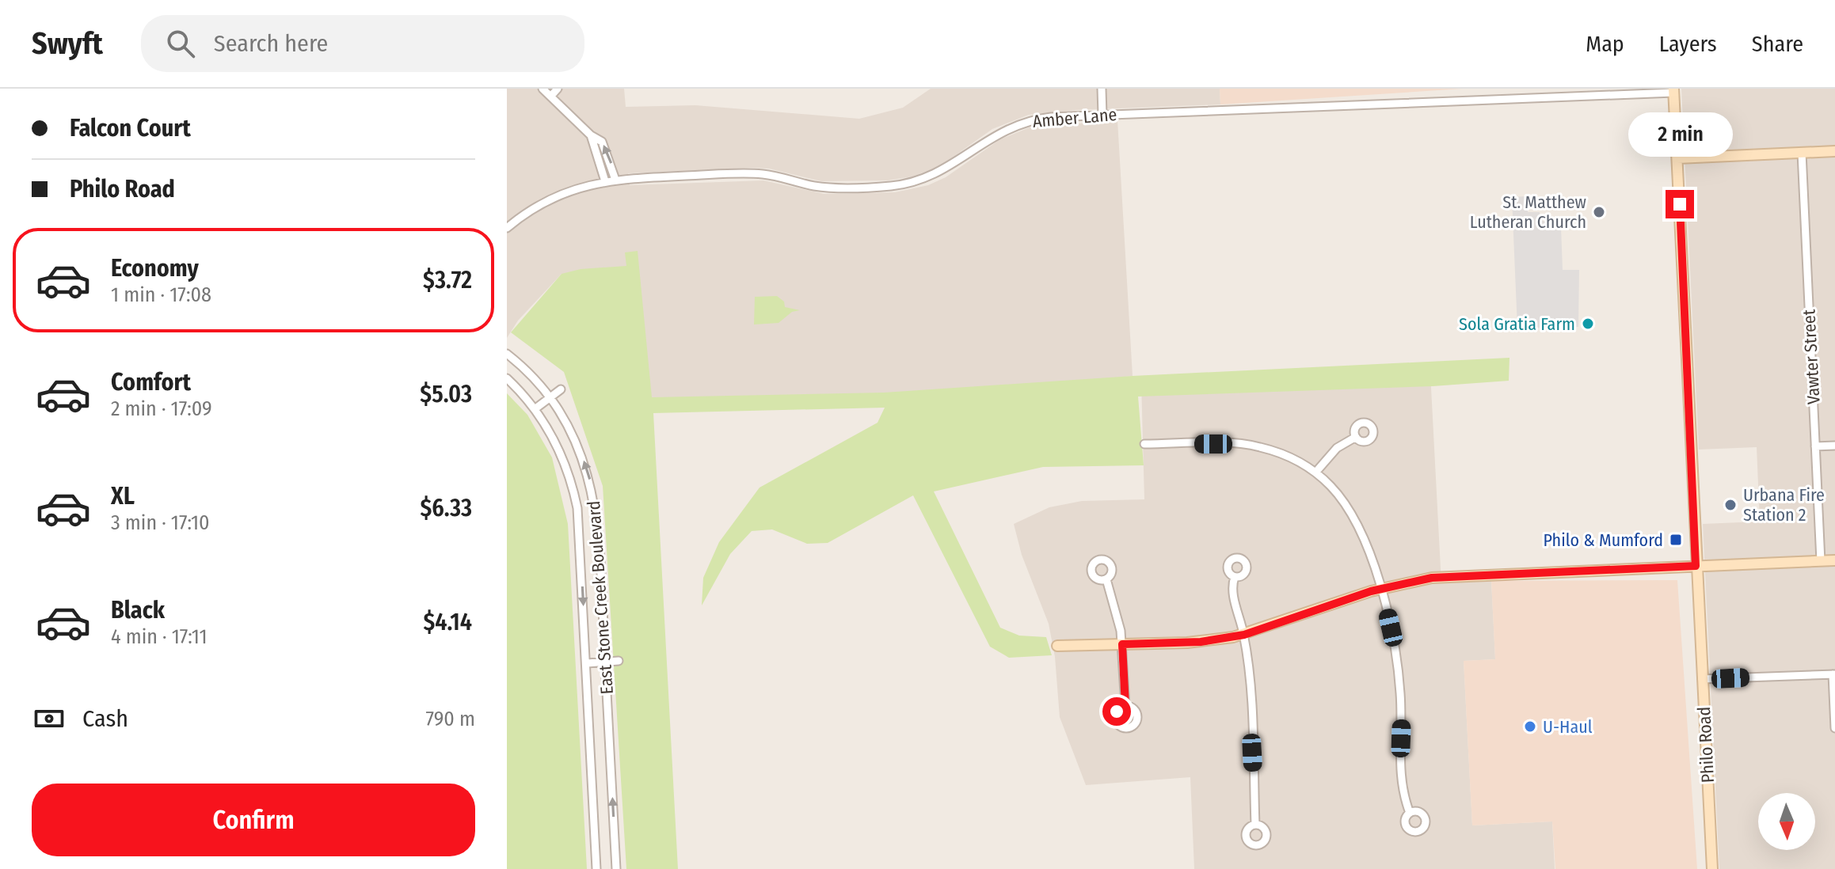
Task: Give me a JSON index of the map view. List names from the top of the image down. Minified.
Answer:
{"streets":{"street":["Amber Lane","Vawter Street","East Stone Creek Boulevard","Philo Road"]},"crossings":[["Amber Lane","Philo Road"]],"places":{"other":["St. Matthew Lutheran Church","Sola Gratia Farm","Urbana Fire Station 2","U-Haul"],"transit":["Philo & Mumford"]},"north":"bottom","page":{"header":"Swyft","search":"Search here","nav":["Map","Layers","Share"],"banner":["Falcon Court","Philo Road"],"bubble":"2 min","list":[{"name":"Economy","note":"1 min · 17:08","value":"$3.72"},{"name":"Comfort","note":"2 min · 17:09","value":"$5.03"},{"name":"XL","note":"3 min · 17:10","value":"$6.33"},{"name":"Black","note":"4 min · 17:11","value":"$4.14"}],"pay":["Cash","790 m"],"buttons":"Confirm"}}
